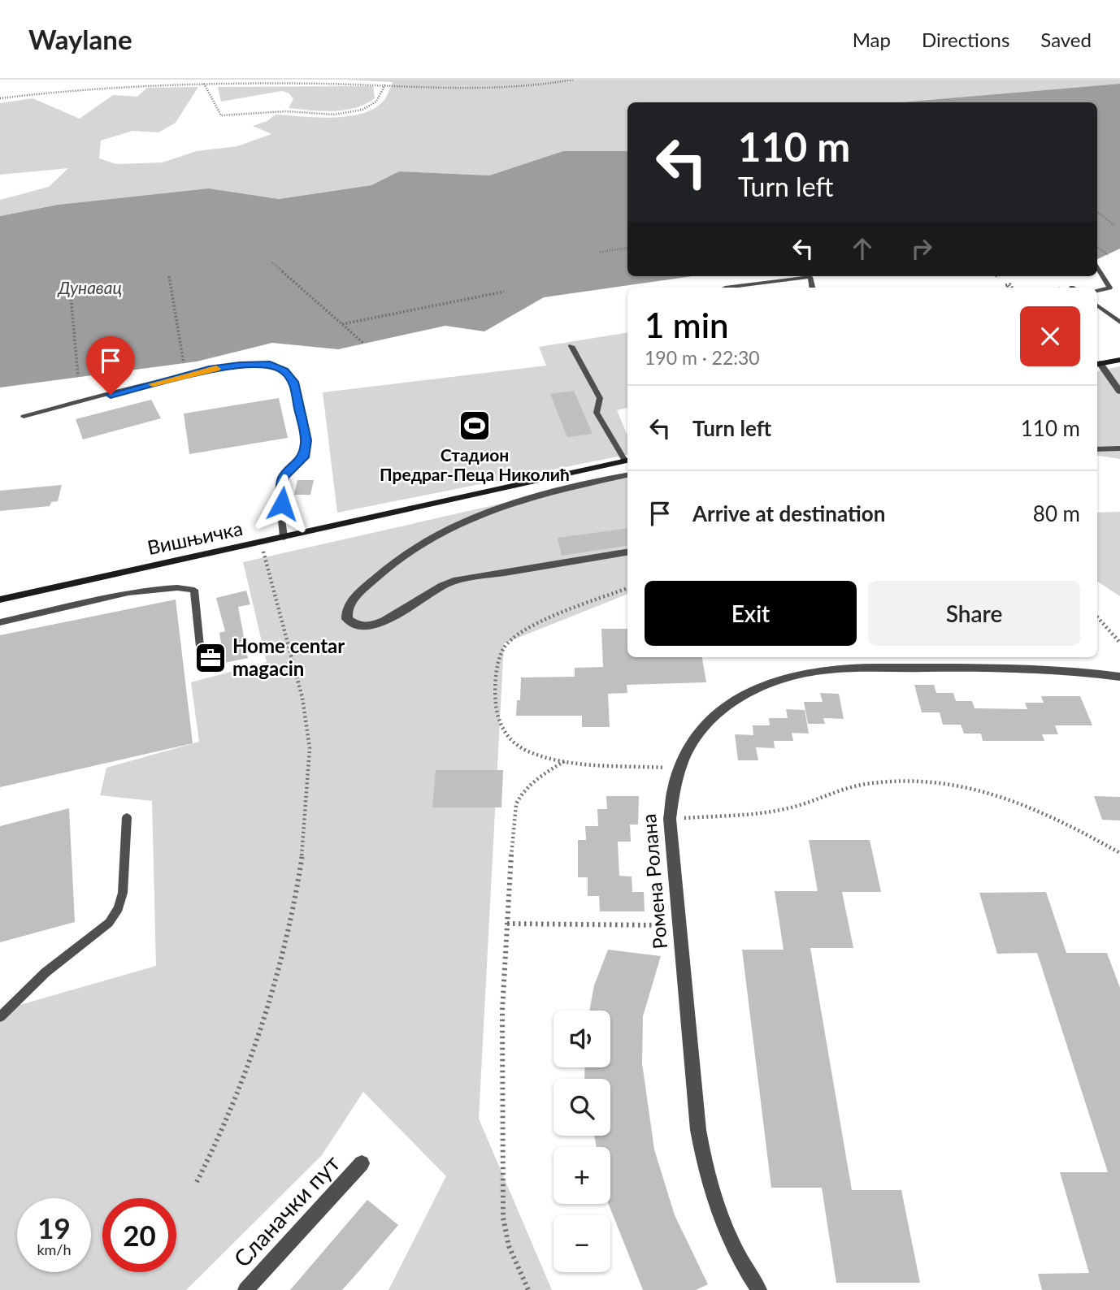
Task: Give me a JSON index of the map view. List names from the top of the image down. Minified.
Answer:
{"streets":{"street":["Вишњичка","Ромена Ролана","Сланачки пут"]},"water":["Дунавац"],"places":{"sports":["Стадион Предраг-Пеца Николић"],"office":["Home centar magacin"]},"page":{"header":"Waylane","nav":["Map","Directions","Saved"],"turn":["110 m","Turn left"],"heading":["1 min","190 m · 22:30"],"list":[{"name":"Turn left","value":"110 m"},{"name":"Arrive at destination","value":"80 m"}],"buttons":["Exit","Share"],"map_buttons":["+","−"],"speed":"19 km/h","limit":"20"}}
